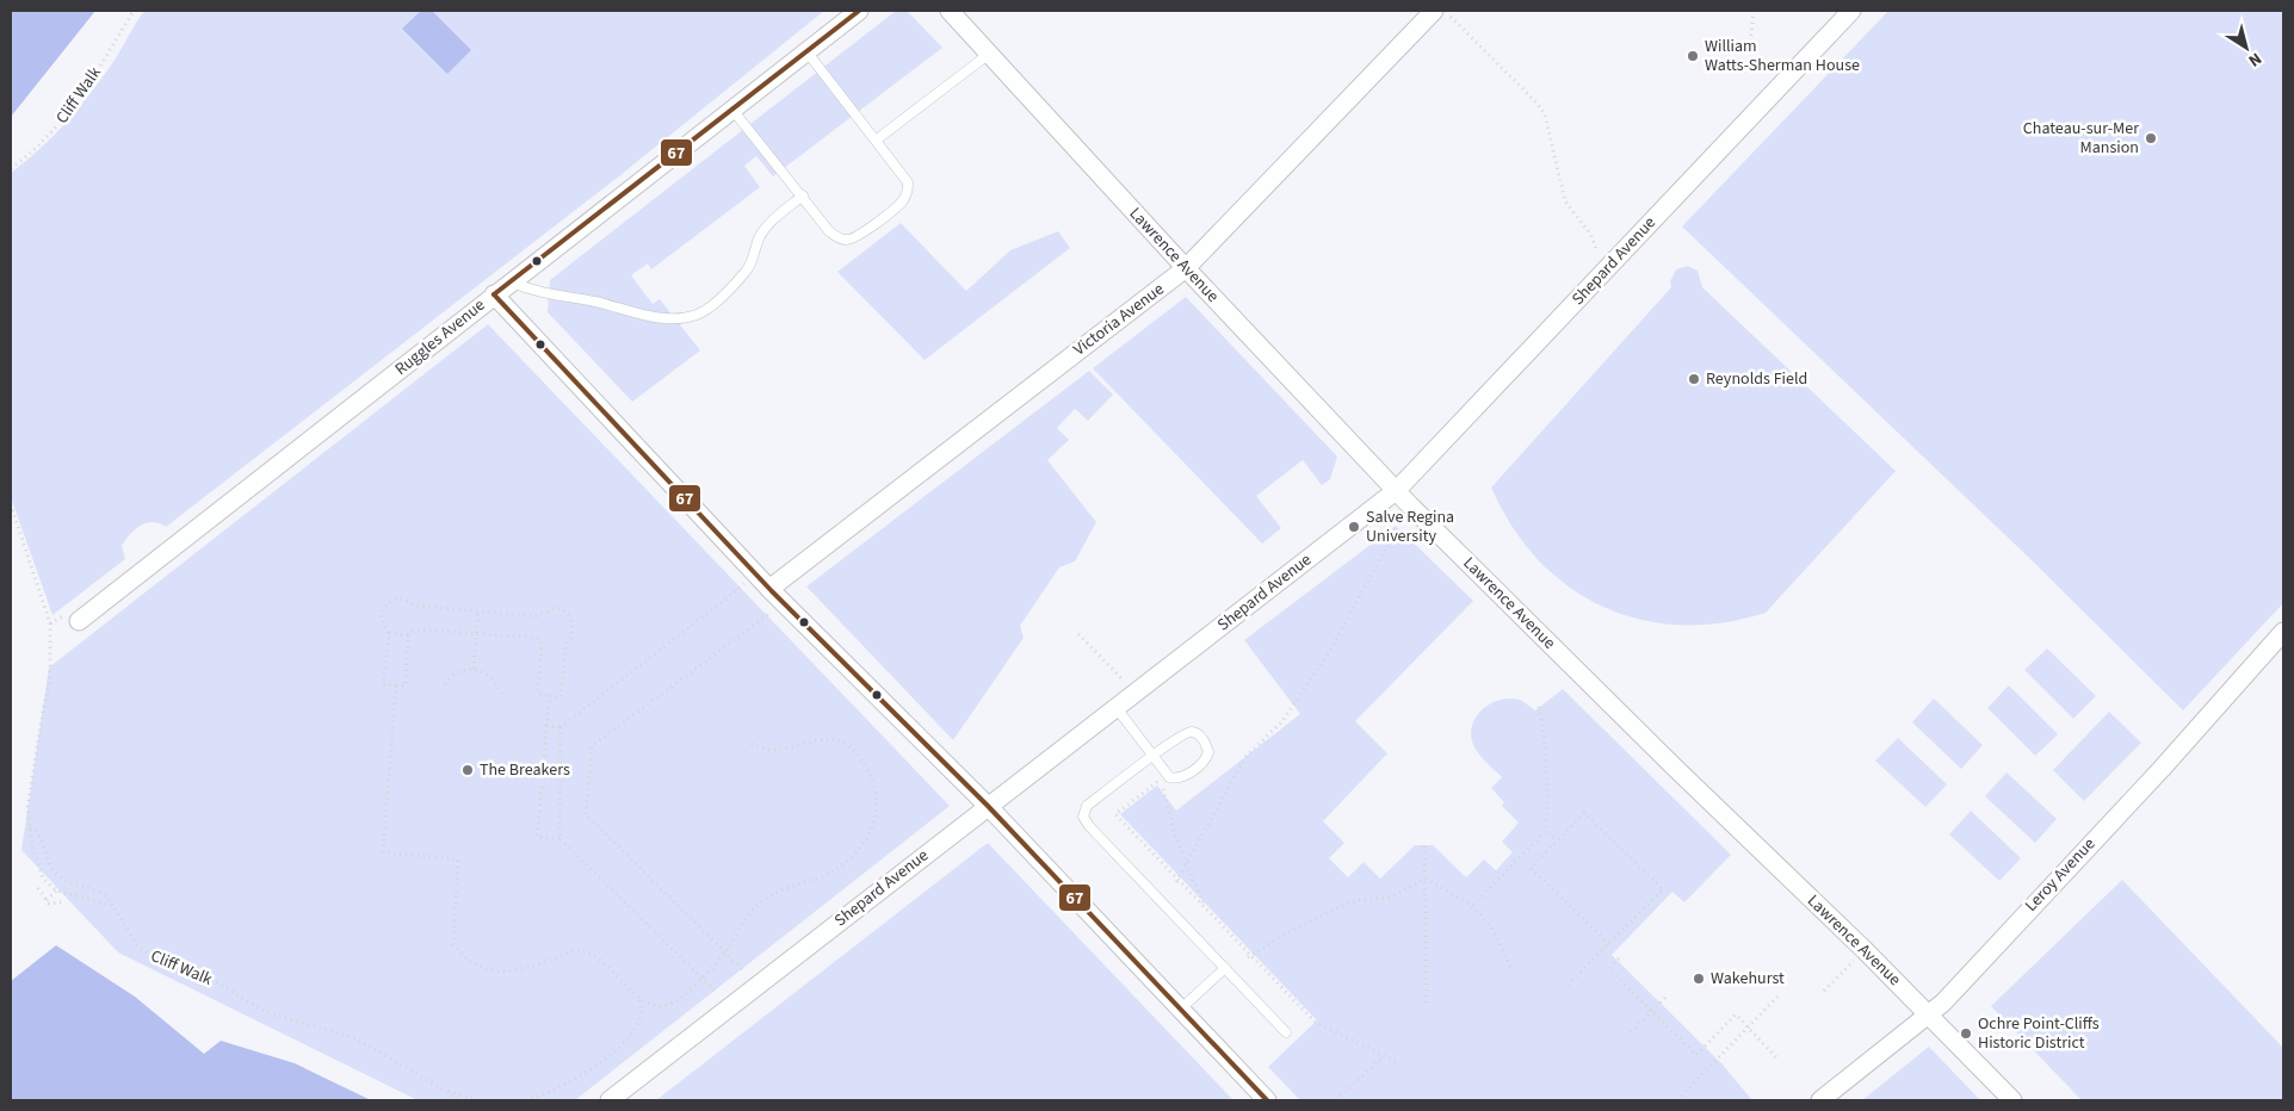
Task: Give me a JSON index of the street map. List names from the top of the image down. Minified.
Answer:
{"streets":{"street":["Lawrence Avenue","Shepard Avenue","Victoria Avenue","Ruggles Avenue","Leroy Avenue"],"path":["Cliff Walk"]},"crossings":[["Lawrence Avenue","Shepard Avenue"],["Lawrence Avenue","Victoria Avenue"],["Lawrence Avenue","Leroy Avenue"]],"places":["William Watts-Sherman House","Chateau-sur-Mer Mansion","Reynolds Field","Salve Regina University","The Breakers","Wakehurst","Ochre Point-Cliffs Historic District"],"lines":["transit line 67"],"north":"bottom right"}
